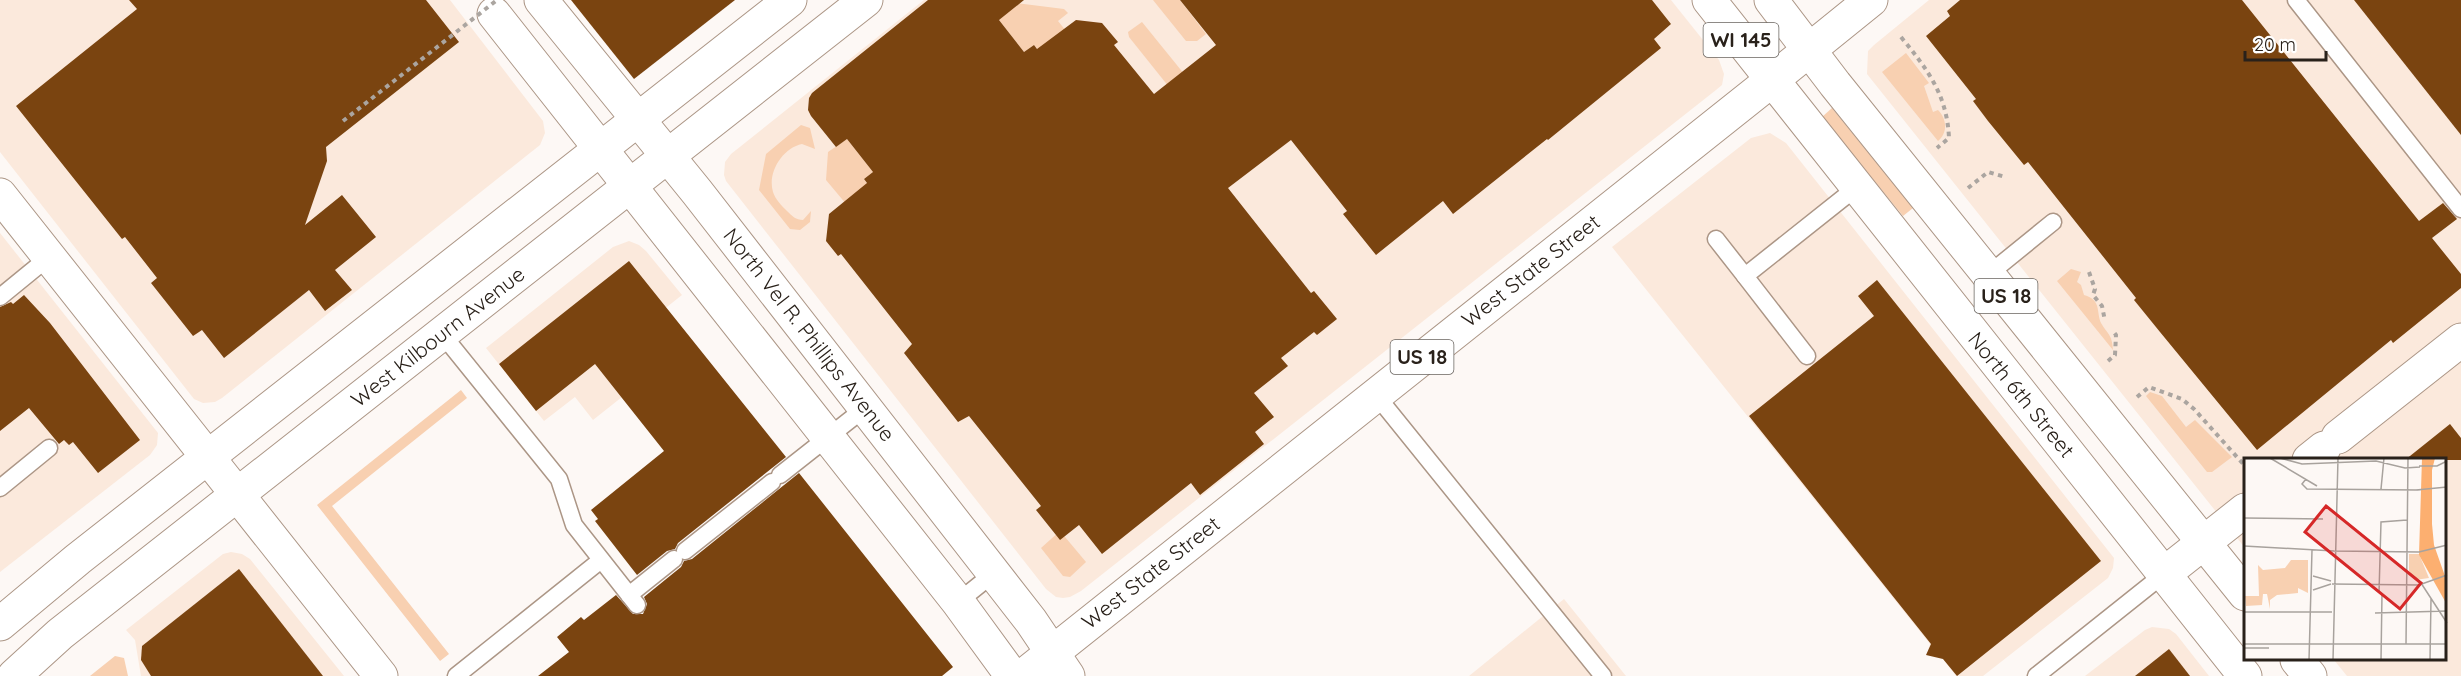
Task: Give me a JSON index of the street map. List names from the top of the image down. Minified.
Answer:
{"streets":{"main road":["WI 145","West State Street","US 18","North Vel R. Phillips Avenue","West Kilbourn Avenue","North 6th Street"]},"crossings":[["West State Street","US 18"],["West State Street","North Vel R. Phillips Avenue"],["West State Street","North 6th Street"],["North Vel R. Phillips Avenue","West Kilbourn Avenue"]],"scale_bar":"20 m"}
